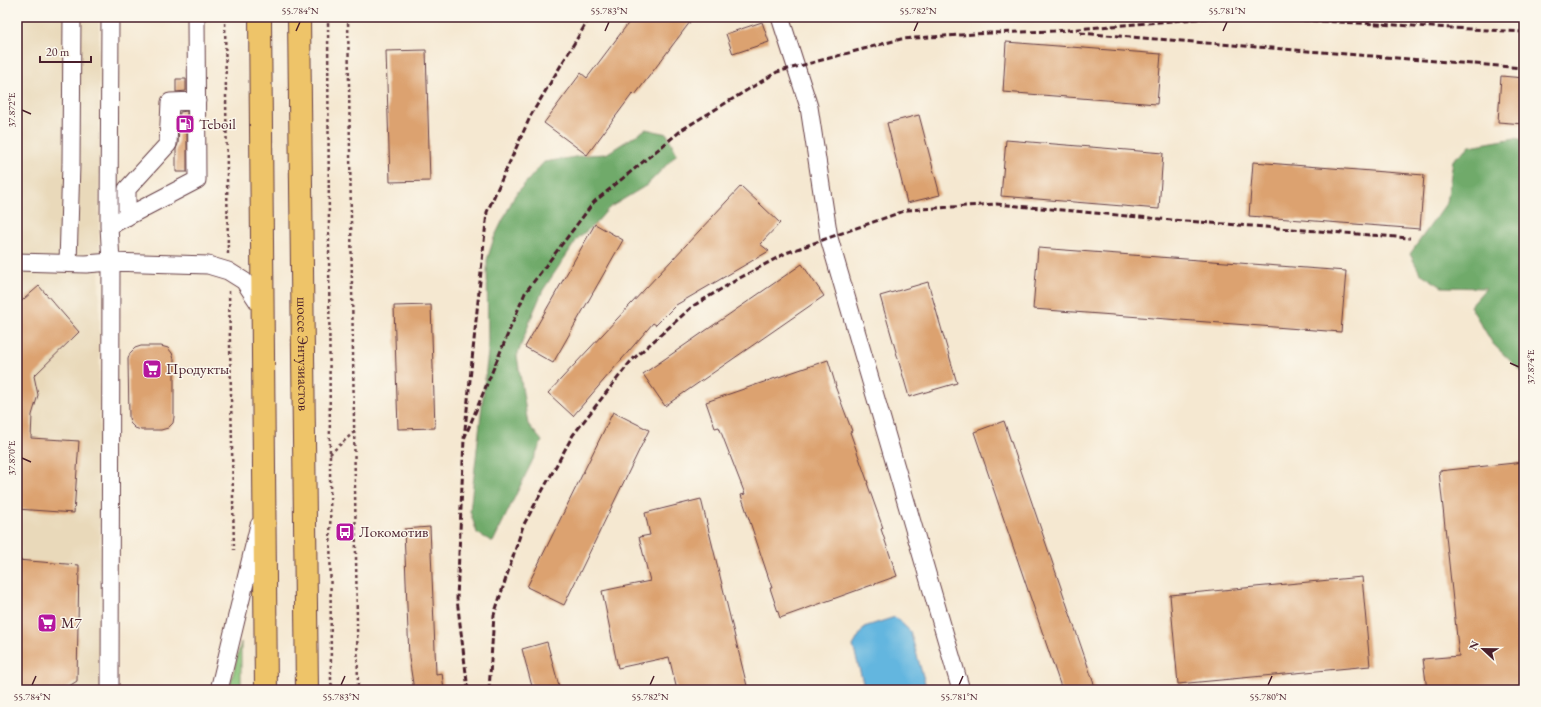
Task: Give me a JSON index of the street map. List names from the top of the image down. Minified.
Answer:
{"streets":{"highway":["шоссе Энтузиастов"]},"places":{"fuel station":["Teboil"],"supermarket":["Продукты","М7"],"bus stop":["Локомотив"]},"scale_bar":"20 m","north":"left","coordinates":["55.784°N","55.783°N","55.782°N","55.781°N","37.872°E","37.874°E","37.870°E","55.780°N"]}
